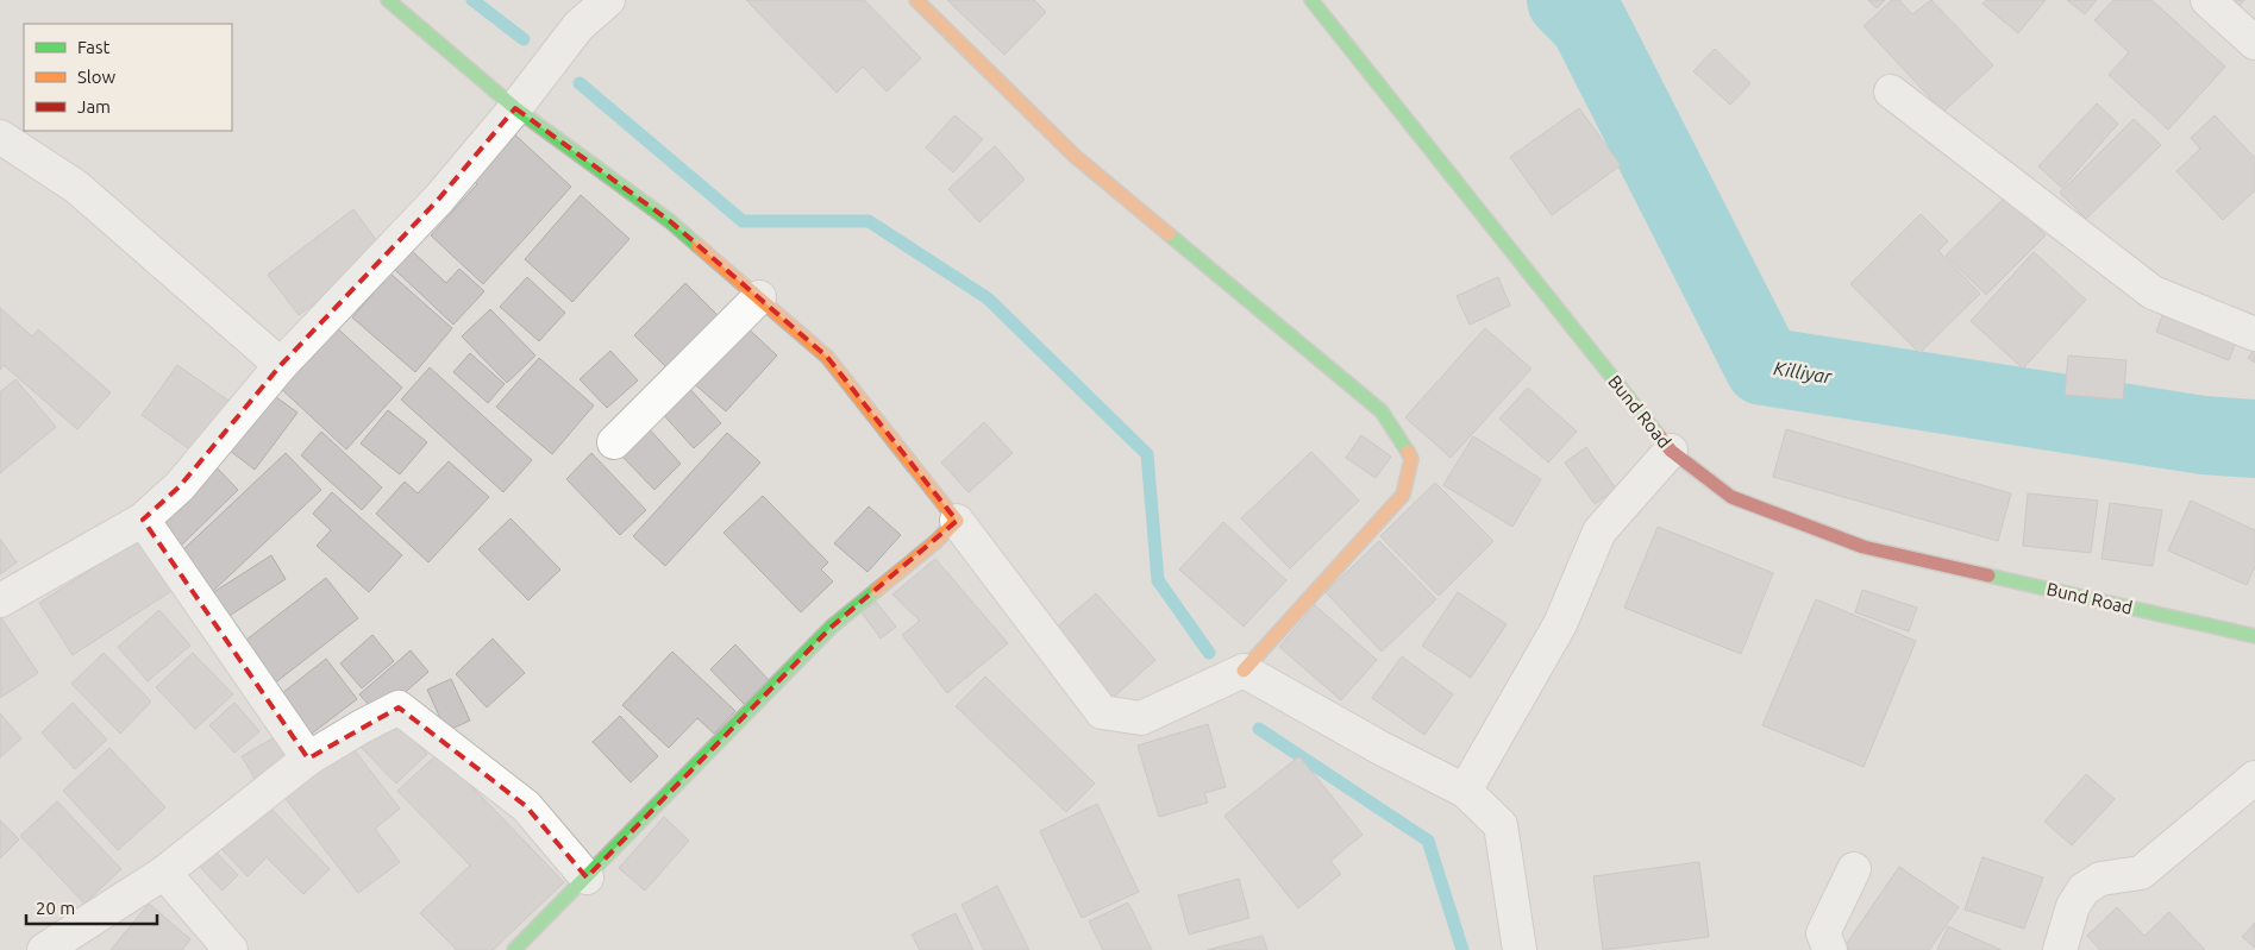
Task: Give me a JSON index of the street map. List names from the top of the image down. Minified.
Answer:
{"streets":{"street":["Bund Road"]},"water":["Killiyar"],"legend":["Fast","Slow","Jam"],"scale_bar":"20 m"}
